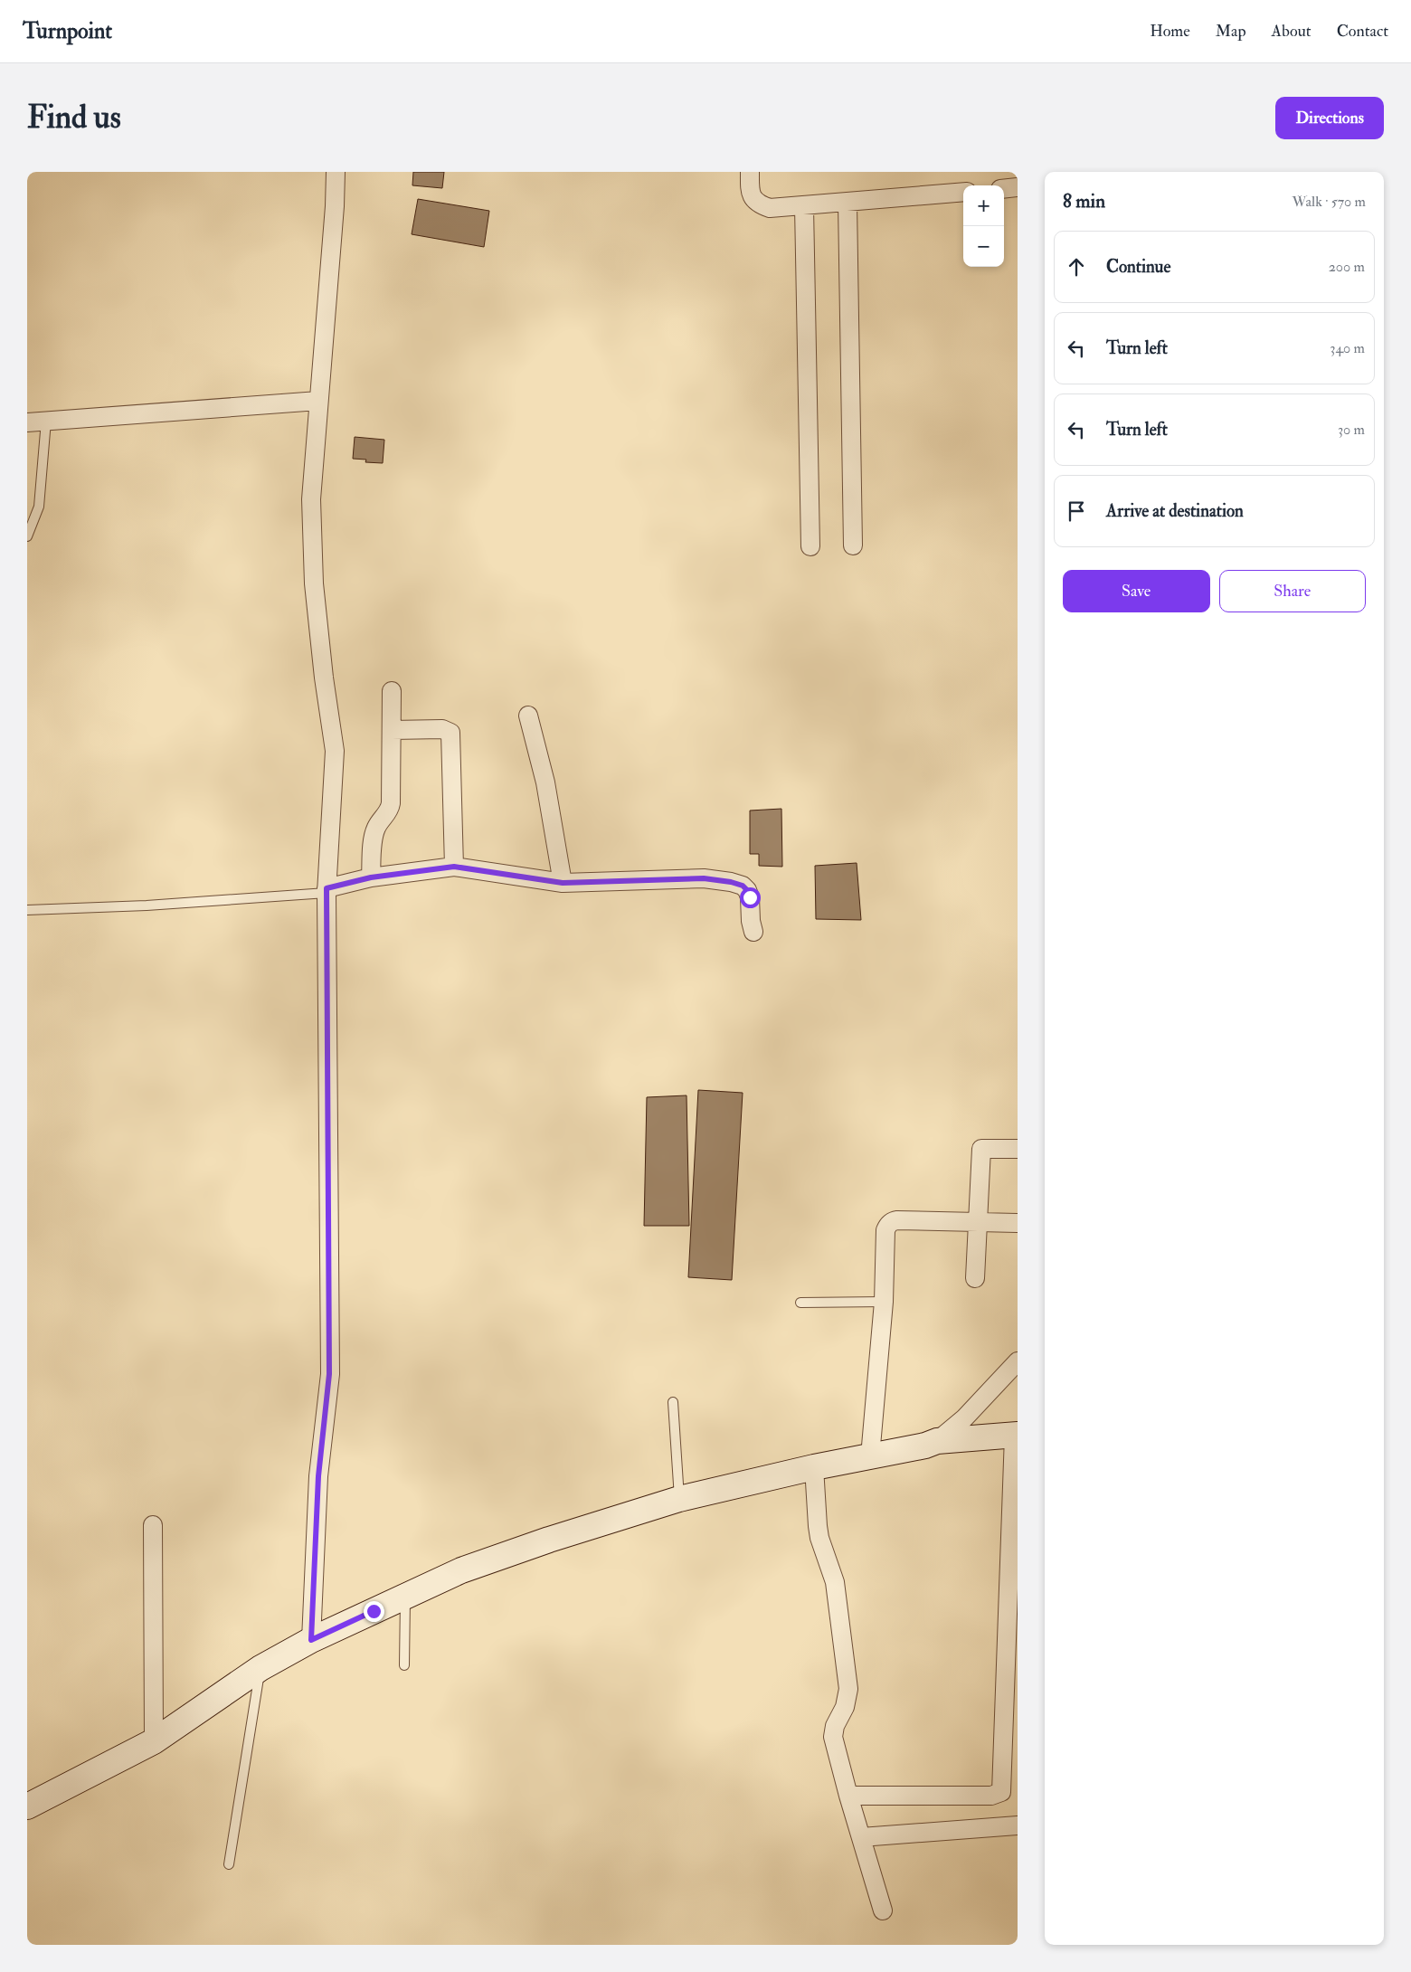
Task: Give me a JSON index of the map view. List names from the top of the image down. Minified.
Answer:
{"page":{"header":"Turnpoint","nav":["Home","Map","About","Contact"],"buttons":["Directions",["Save","Share"]],"title":"Find us","heading":["8 min","Walk · 570 m"],"map_buttons":["+","−"],"list":[["Continue","200 m"],["Turn left","340 m"],["Turn left","30 m"],"Arrive at destination"]}}
